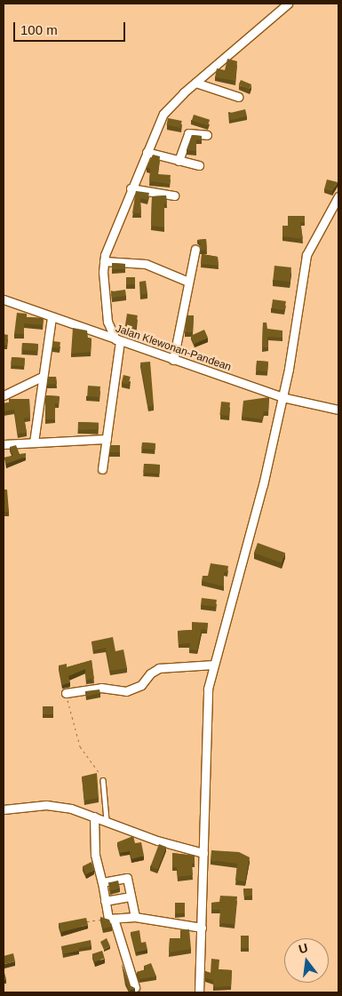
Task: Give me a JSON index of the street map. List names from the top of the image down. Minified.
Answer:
{"streets":{"street":["Jalan Klewonan-Pandean"]},"scale_bar":"100 m","north":"top"}
